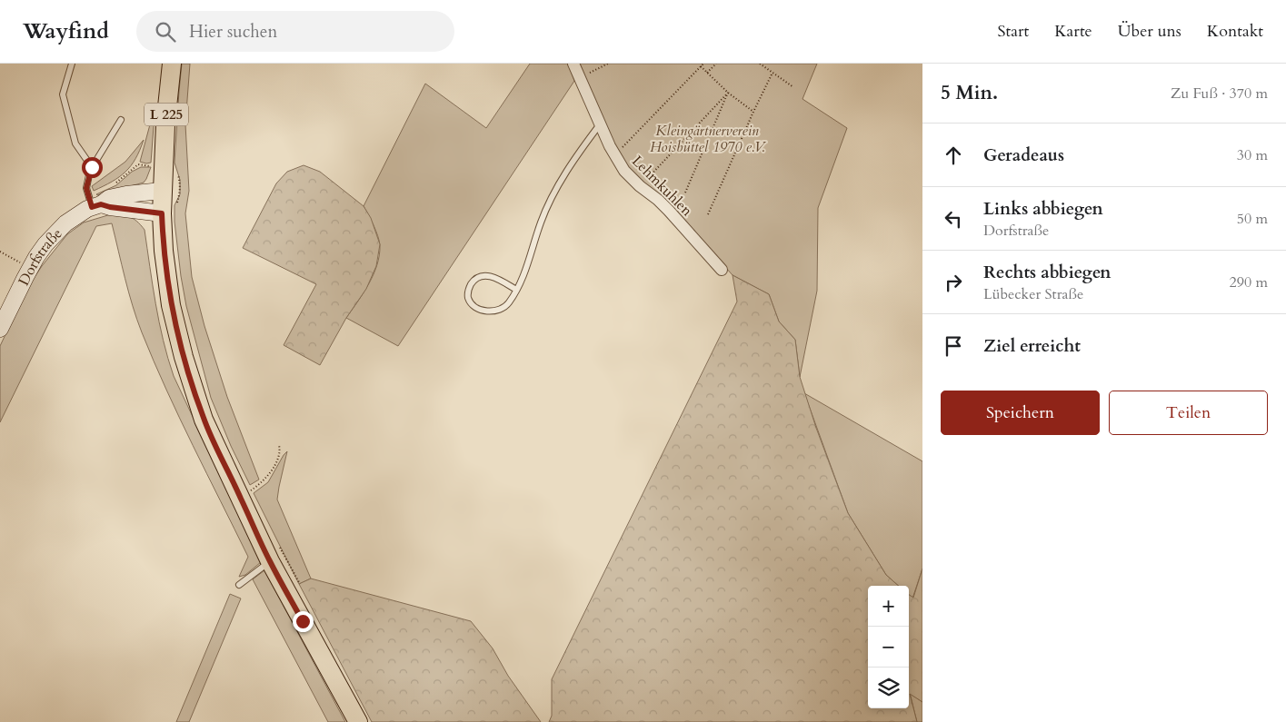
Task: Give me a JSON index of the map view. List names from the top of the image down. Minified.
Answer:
{"streets":{"main road":["L 225"],"street":["Lehmkuhlen","Dorfstraße"]},"crossings":[["L 225","Dorfstraße"]],"parks":["Kleingärtnerverein Hoisbüttel 1970 e.V."],"page":{"header":"Wayfind","search":"Hier suchen","nav":["Start","Karte","Über uns","Kontakt"],"heading":["5 Min.","Zu Fuß · 370 m"],"list":[["Geradeaus","30 m"],["Links abbiegen","Dorfstraße","50 m"],["Rechts abbiegen","Lübecker Straße","290 m"],"Ziel erreicht"],"buttons":["Speichern","Teilen"],"map_buttons":["+","−"]}}
